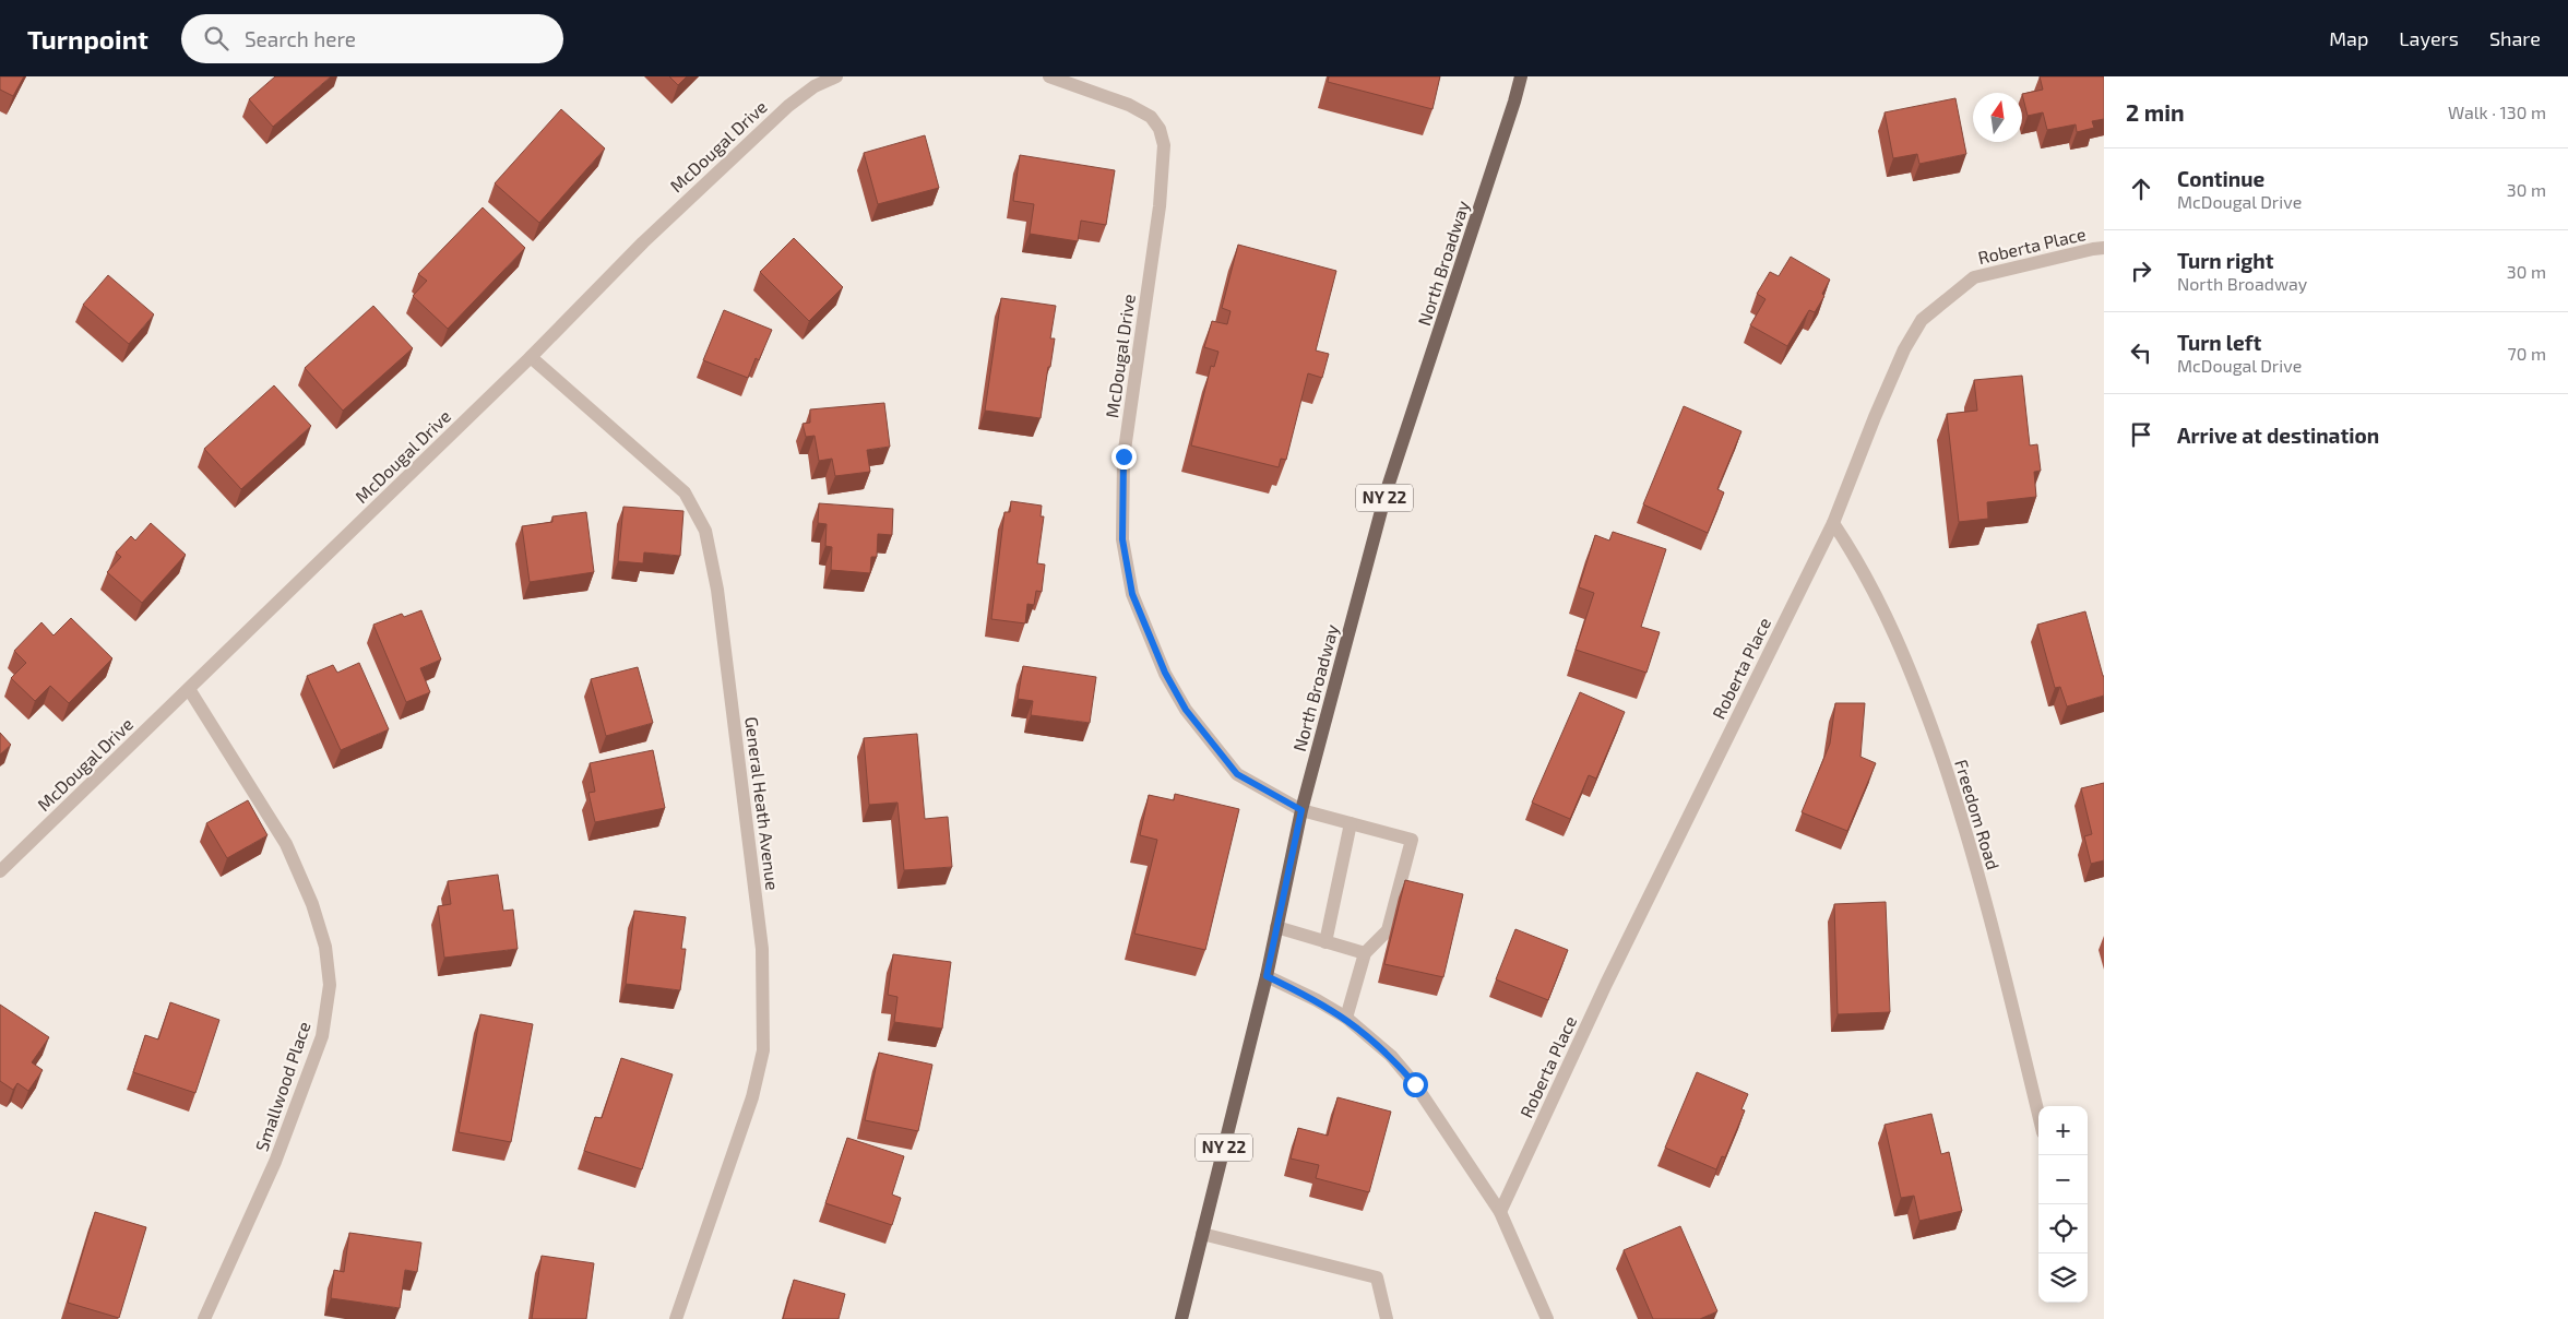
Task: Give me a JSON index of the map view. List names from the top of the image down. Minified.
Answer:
{"streets":{"main road":["North Broadway","NY 22"],"street":["McDougal Drive","Roberta Place","General Heath Avenue","Freedom Road","Smallwood Place"]},"crossings":[["McDougal Drive","North Broadway"],["McDougal Drive","General Heath Avenue"],["McDougal Drive","Smallwood Place"],["Roberta Place","Freedom Road"]],"north":"top","page":{"header":"Turnpoint","search":"Search here","nav":["Map","Layers","Share"],"heading":["2 min","Walk · 130 m"],"list":[["Continue","McDougal Drive","30 m"],["Turn right","North Broadway","30 m"],["Turn left","McDougal Drive","70 m"],"Arrive at destination"],"map_buttons":["+","−"]}}
